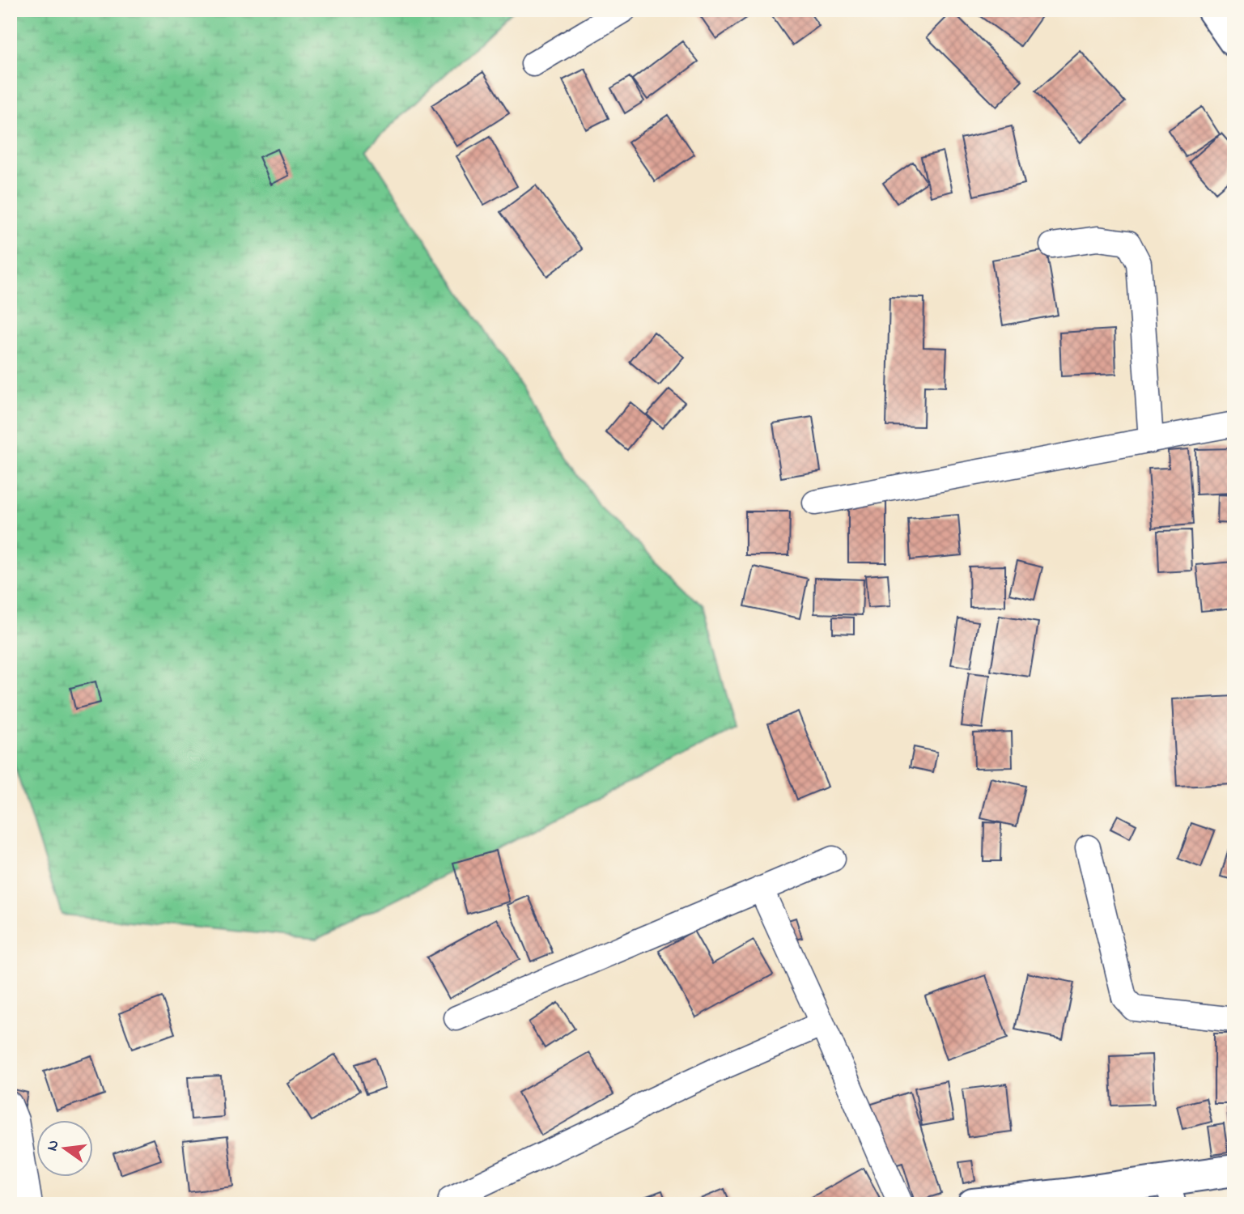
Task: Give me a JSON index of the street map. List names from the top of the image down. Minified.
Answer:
{"north":"left"}
